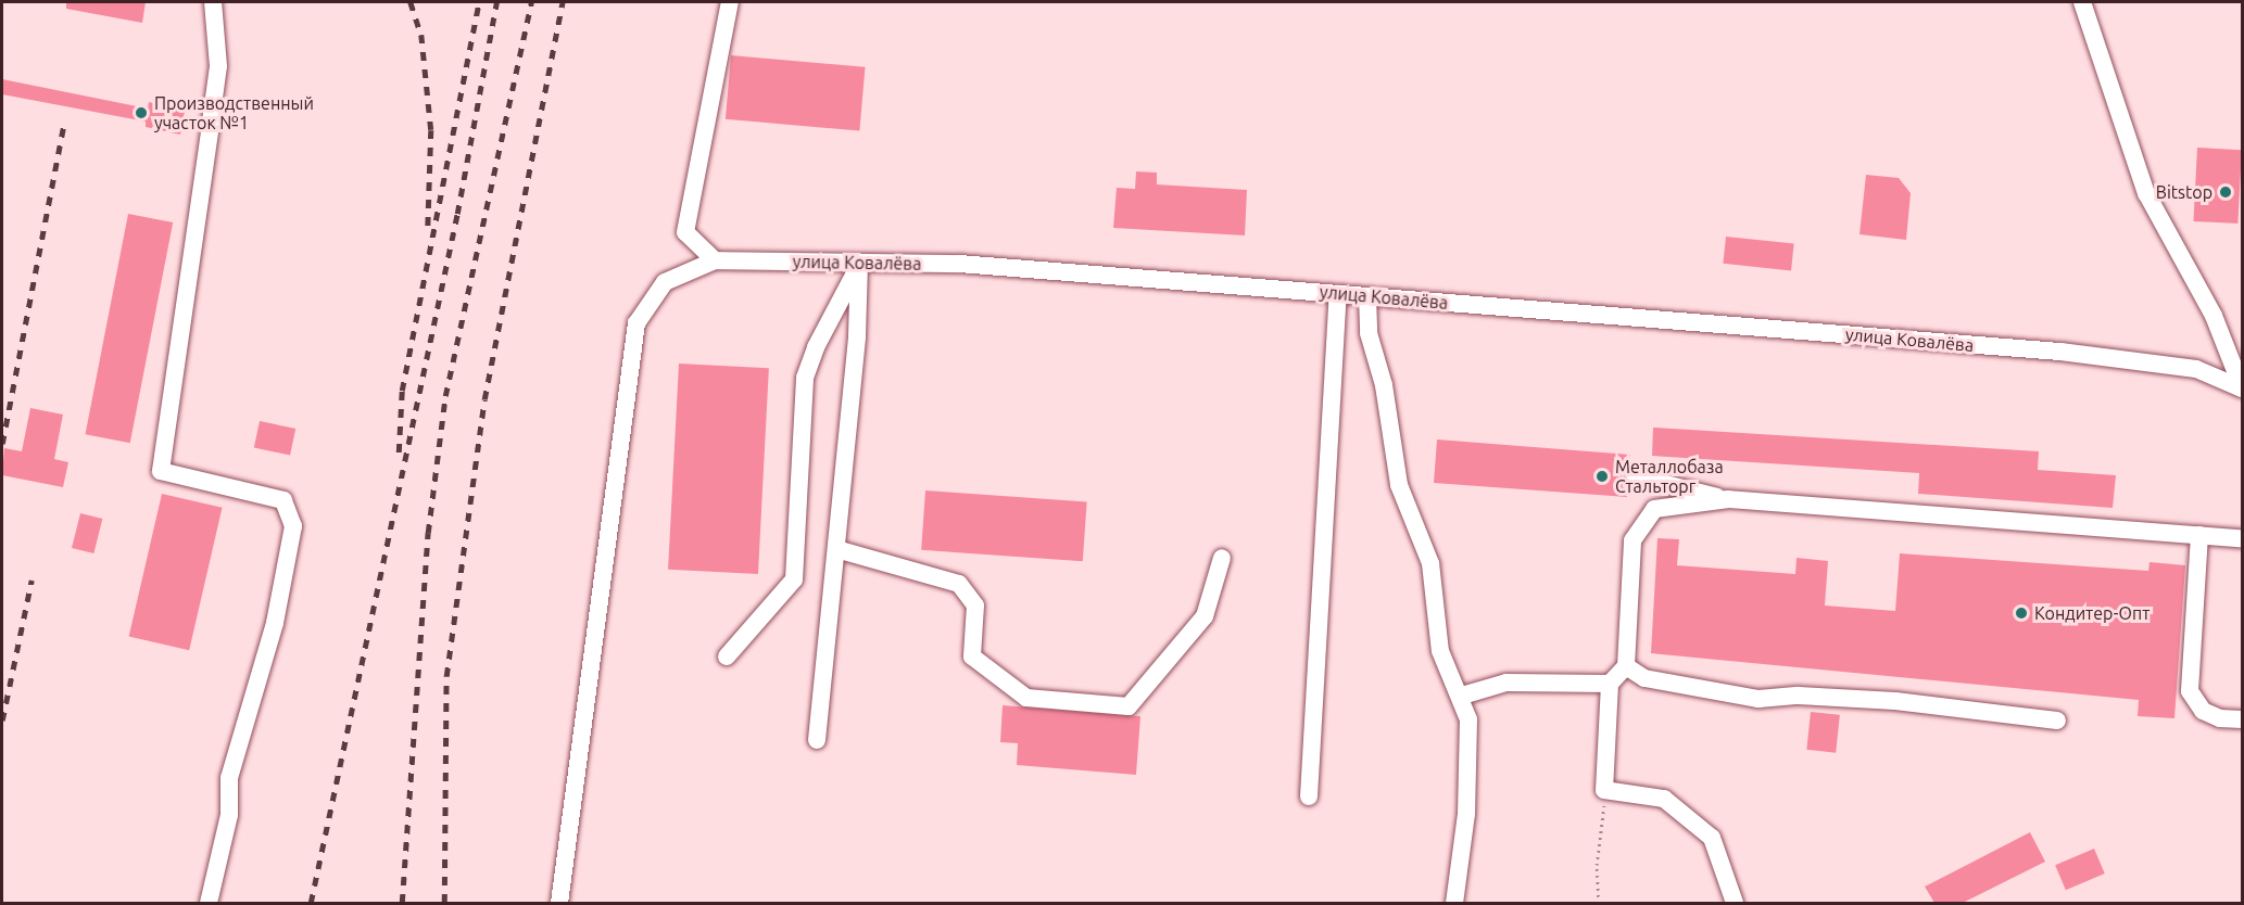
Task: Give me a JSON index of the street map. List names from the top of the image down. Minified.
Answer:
{"streets":{"street":["улица Ковалёва"]},"places":["Производственный участок №1","Bitstop","Металлобаза Стальторг","Кондитер-Опт"]}
